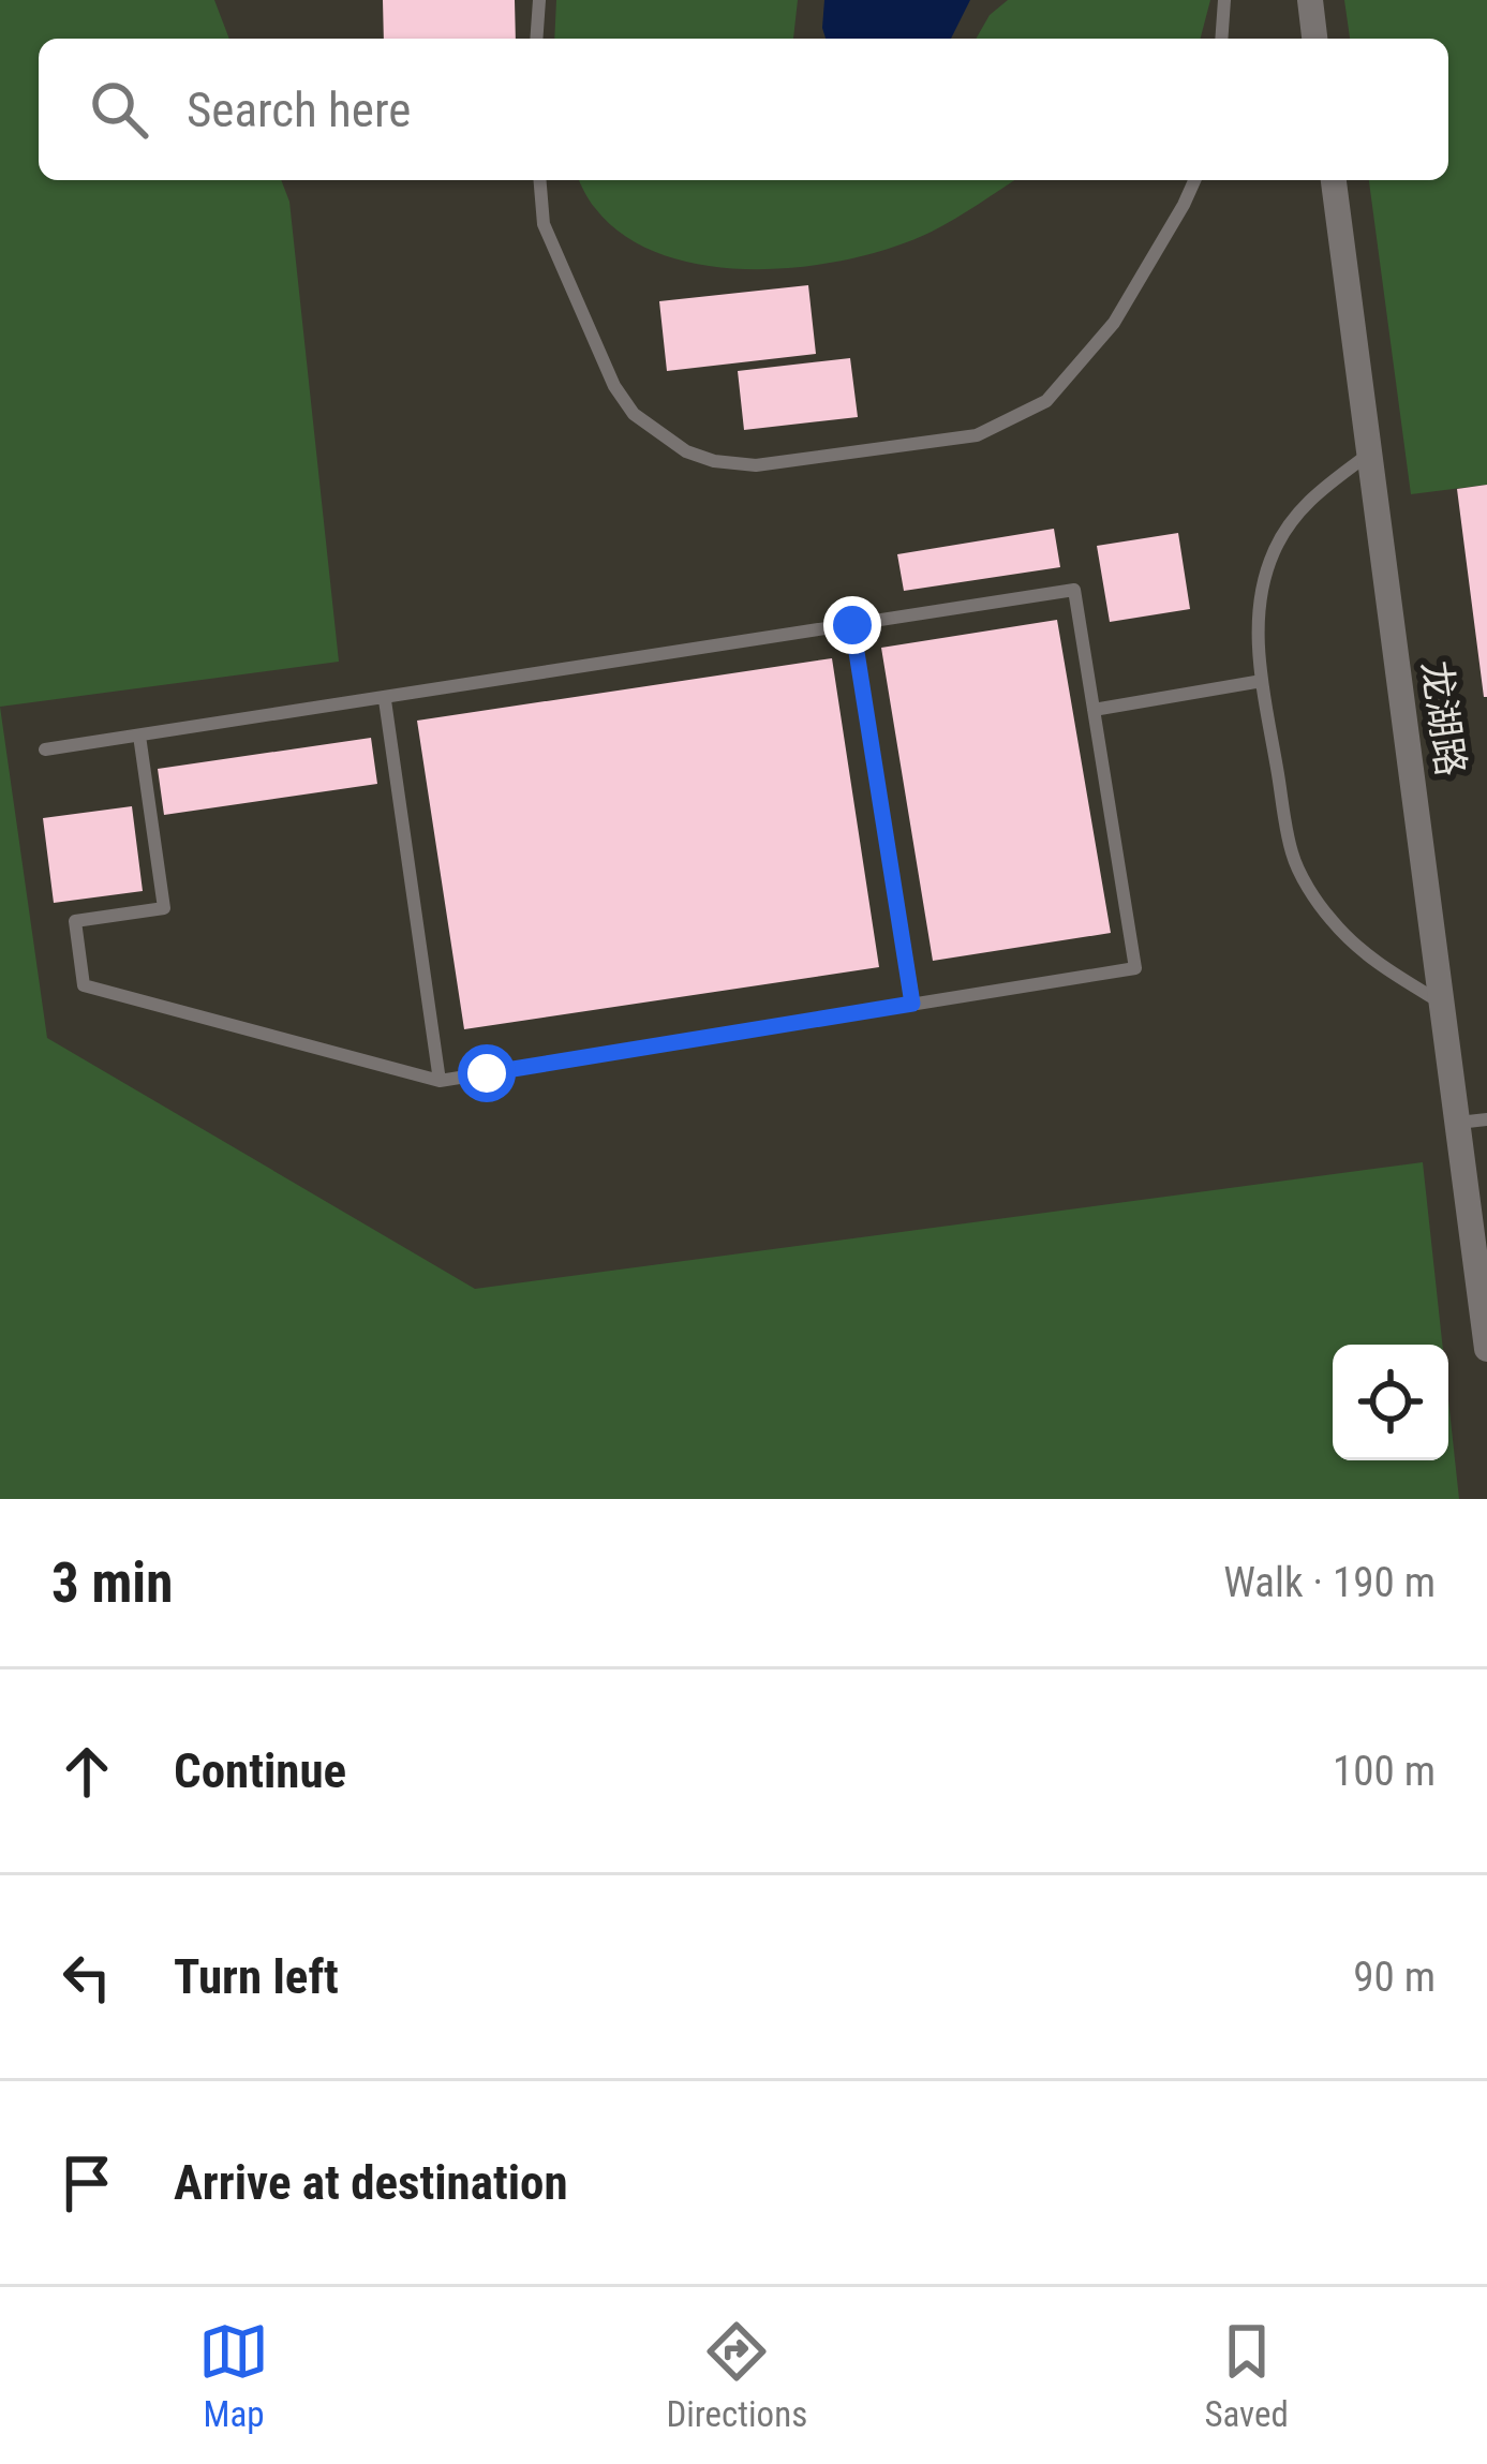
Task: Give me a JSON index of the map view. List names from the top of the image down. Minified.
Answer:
{"streets":{"street":["龙湖路"]},"page":{"search":"Search here","heading":["3 min","Walk · 190 m"],"list":[["Continue","100 m"],["Turn left","90 m"],"Arrive at destination"],"nav":["Map","Directions","Saved"]}}
